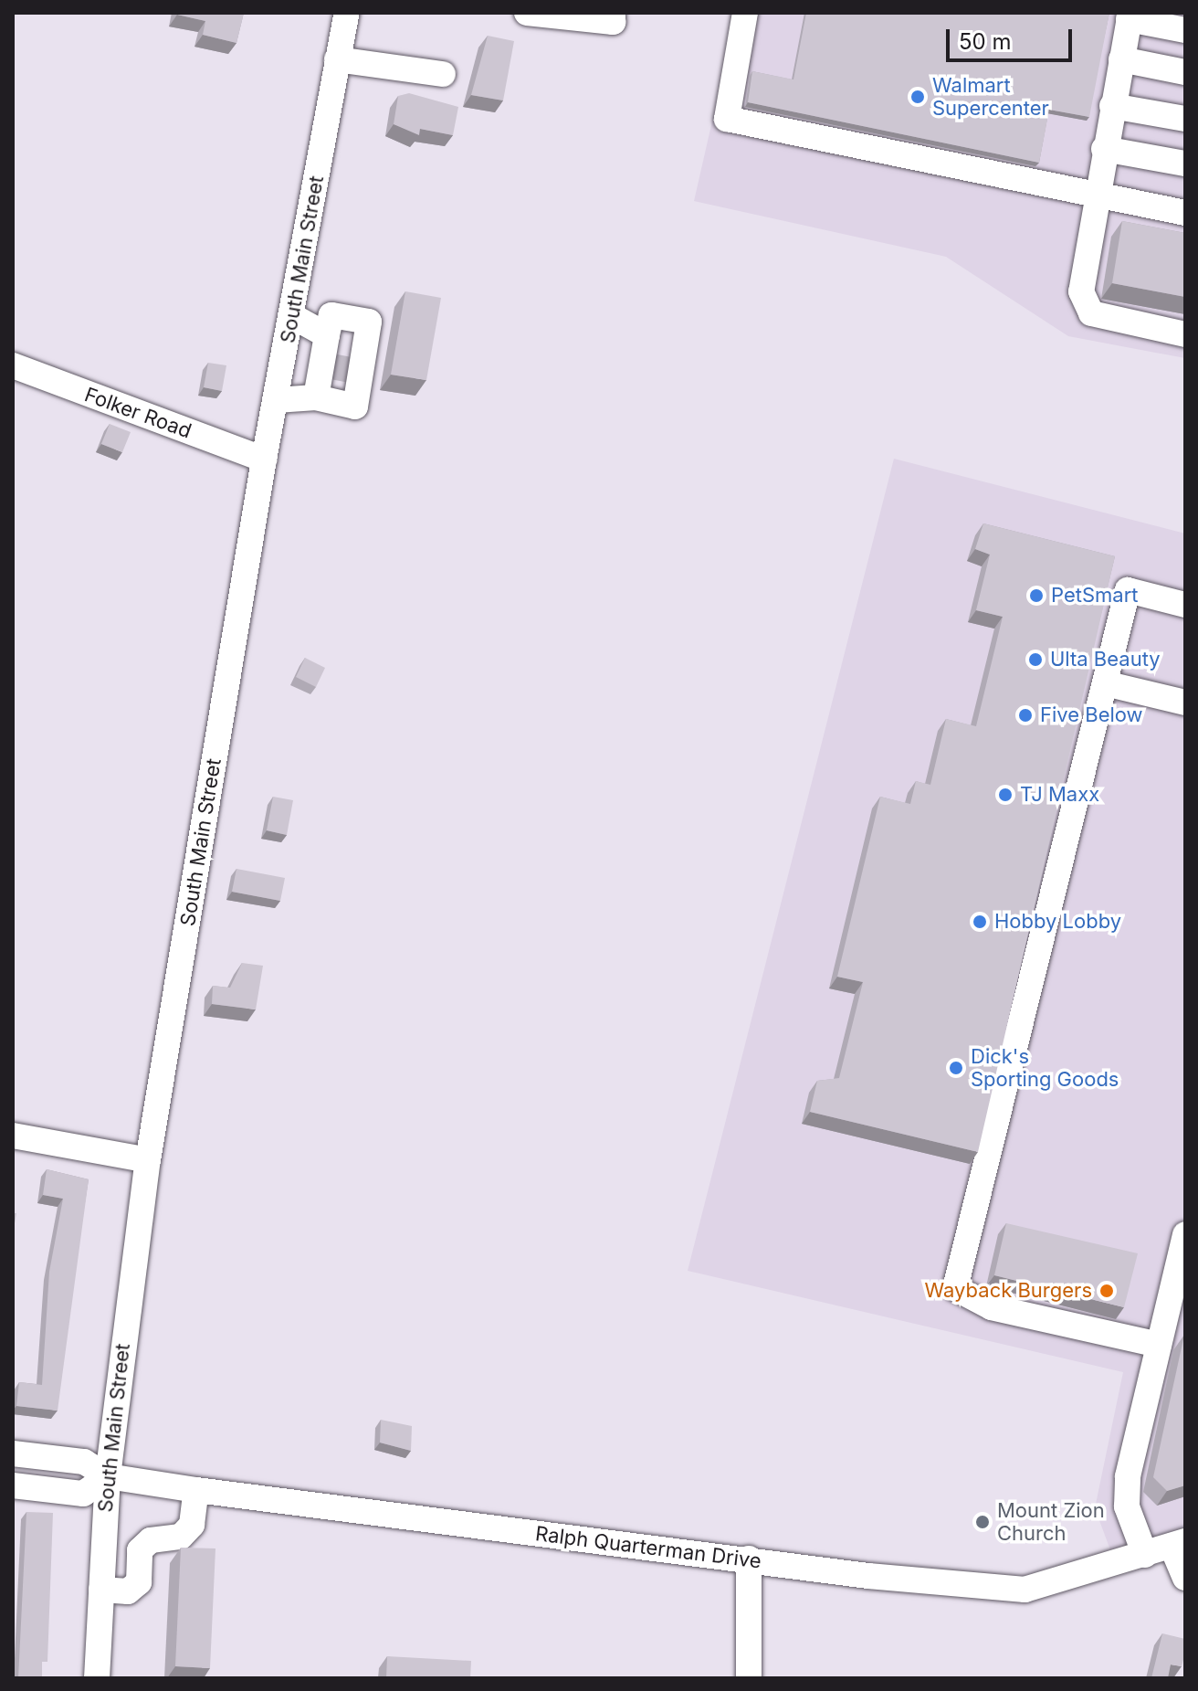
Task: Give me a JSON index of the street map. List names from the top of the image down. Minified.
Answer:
{"streets":{"street":["South Main Street","Folker Road","Ralph Quarterman Drive"]},"crossings":[["South Main Street","Folker Road"],["South Main Street","Ralph Quarterman Drive"]],"places":["Walmart Supercenter","PetSmart","Ulta Beauty","Five Below","TJ Maxx","Hobby Lobby","Dick's Sporting Goods","Wayback Burgers","Mount Zion Church"],"scale_bar":"50 m"}
